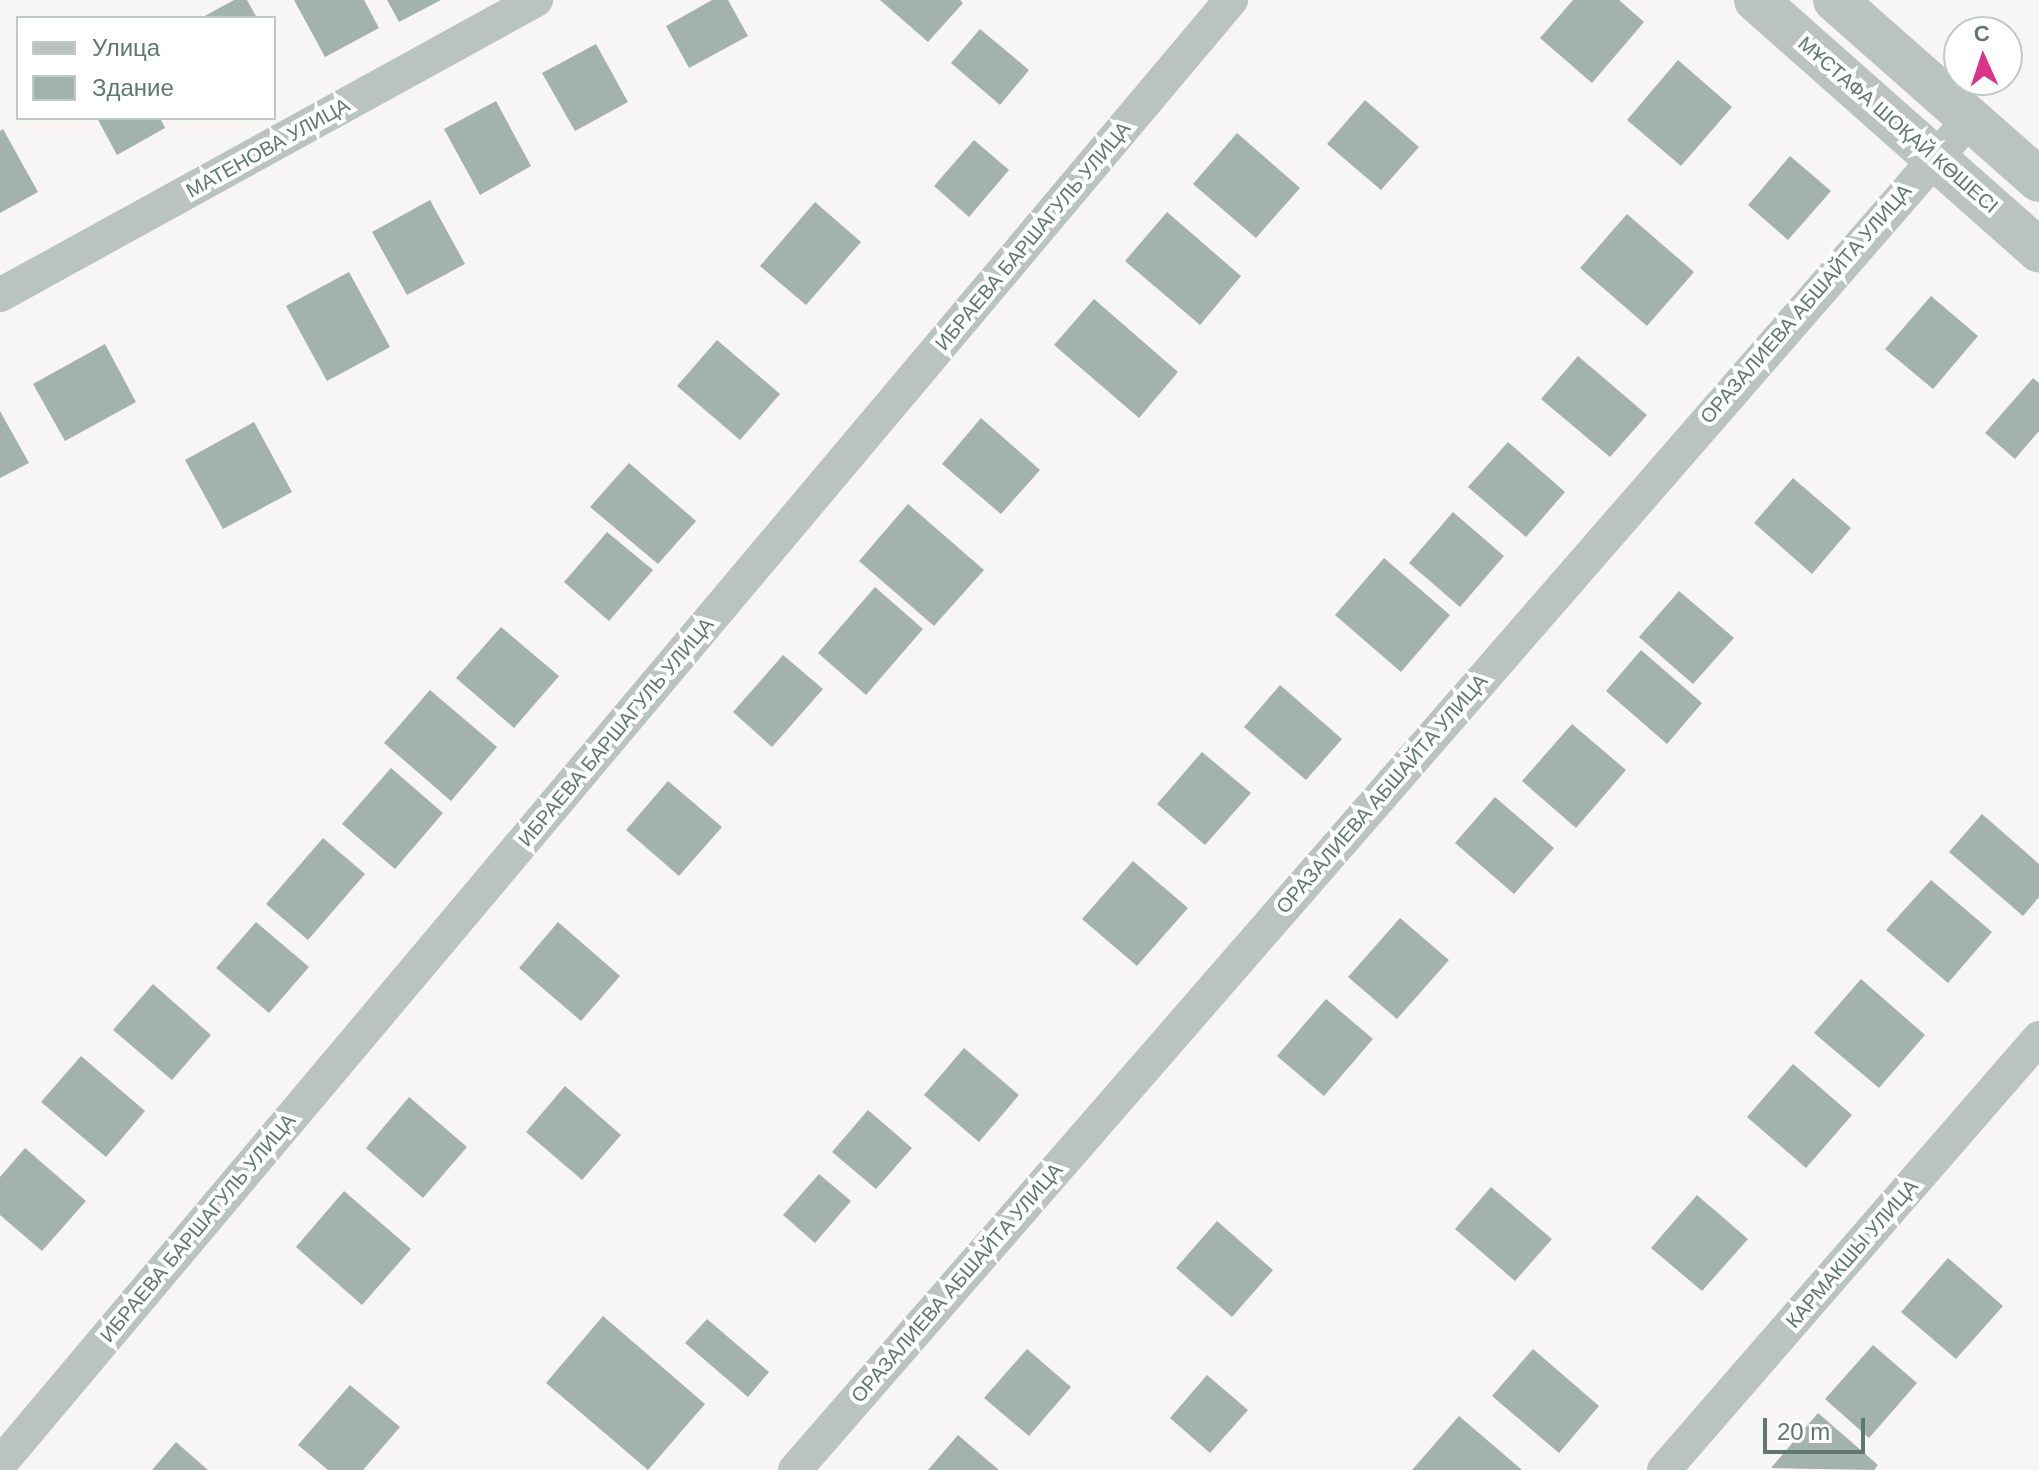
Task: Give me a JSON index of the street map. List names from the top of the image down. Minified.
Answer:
{"streets":{"street":["МҰСТАФА ШОҚАЙ КӨШЕСІ","МАТЕНОВА УЛИЦА","ИБРАЕВА БАРШАГУЛЬ УЛИЦА","ОРАЗАЛИЕВА АБШАЙТА УЛИЦА","КАРМАКШЫ УЛИЦА"]},"crossings":[["МҰСТАФА ШОҚАЙ КӨШЕСІ","ОРАЗАЛИЕВА АБШАЙТА УЛИЦА"]],"legend":["Улица","Здание"],"scale_bar":"20 m","north":"top"}
